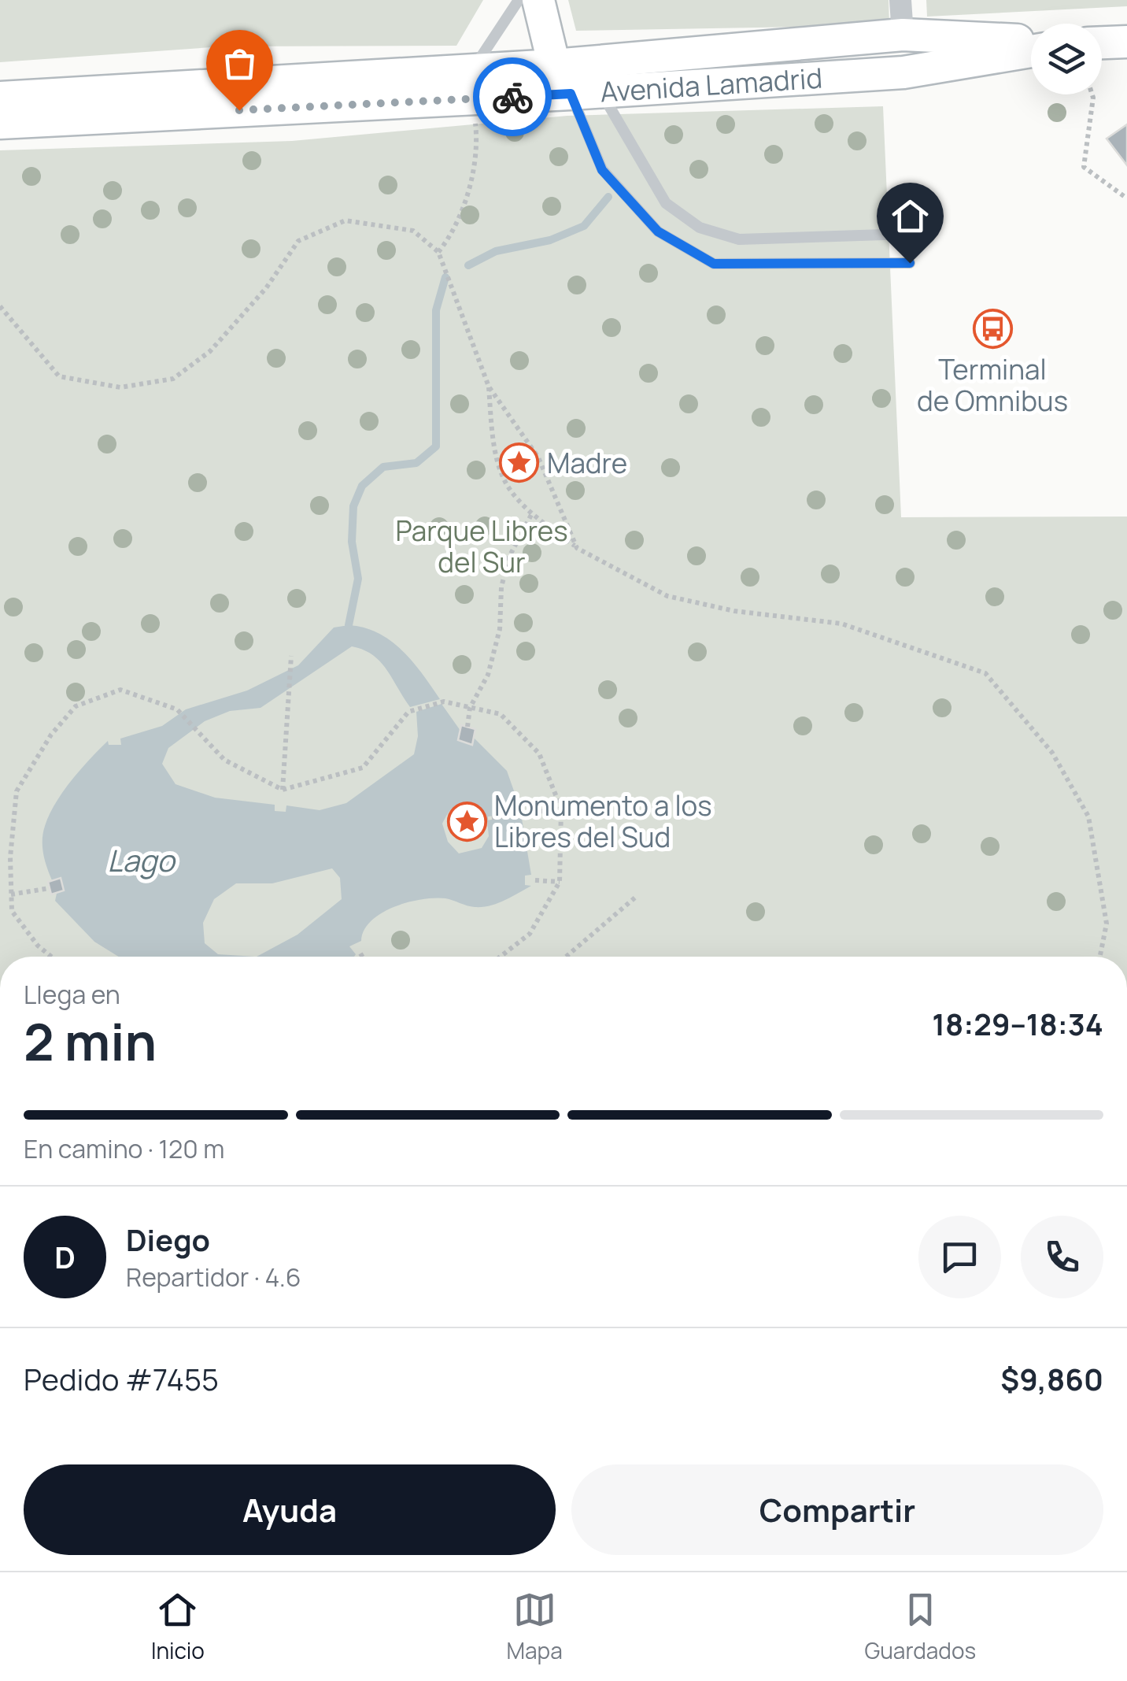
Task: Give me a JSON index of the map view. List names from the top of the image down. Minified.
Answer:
{"streets":{"main road":["Avenida Lamadrid"]},"water":["Lago"],"parks":["Parque Libres del Sur"],"places":{"bus stop":["Terminal de Omnibus"],"place":["Madre","Monumento a los Libres del Sud"]},"page":{"heading":["2 min","Llega en","18:29–18:34"],"panel":["Diego","Repartidor · 4.6","Pedido #7455","$9,860"],"bar":"En camino · 120 m","round":"D","buttons":["Ayuda","Compartir"],"tabs":["Inicio","Mapa","Guardados"]}}
